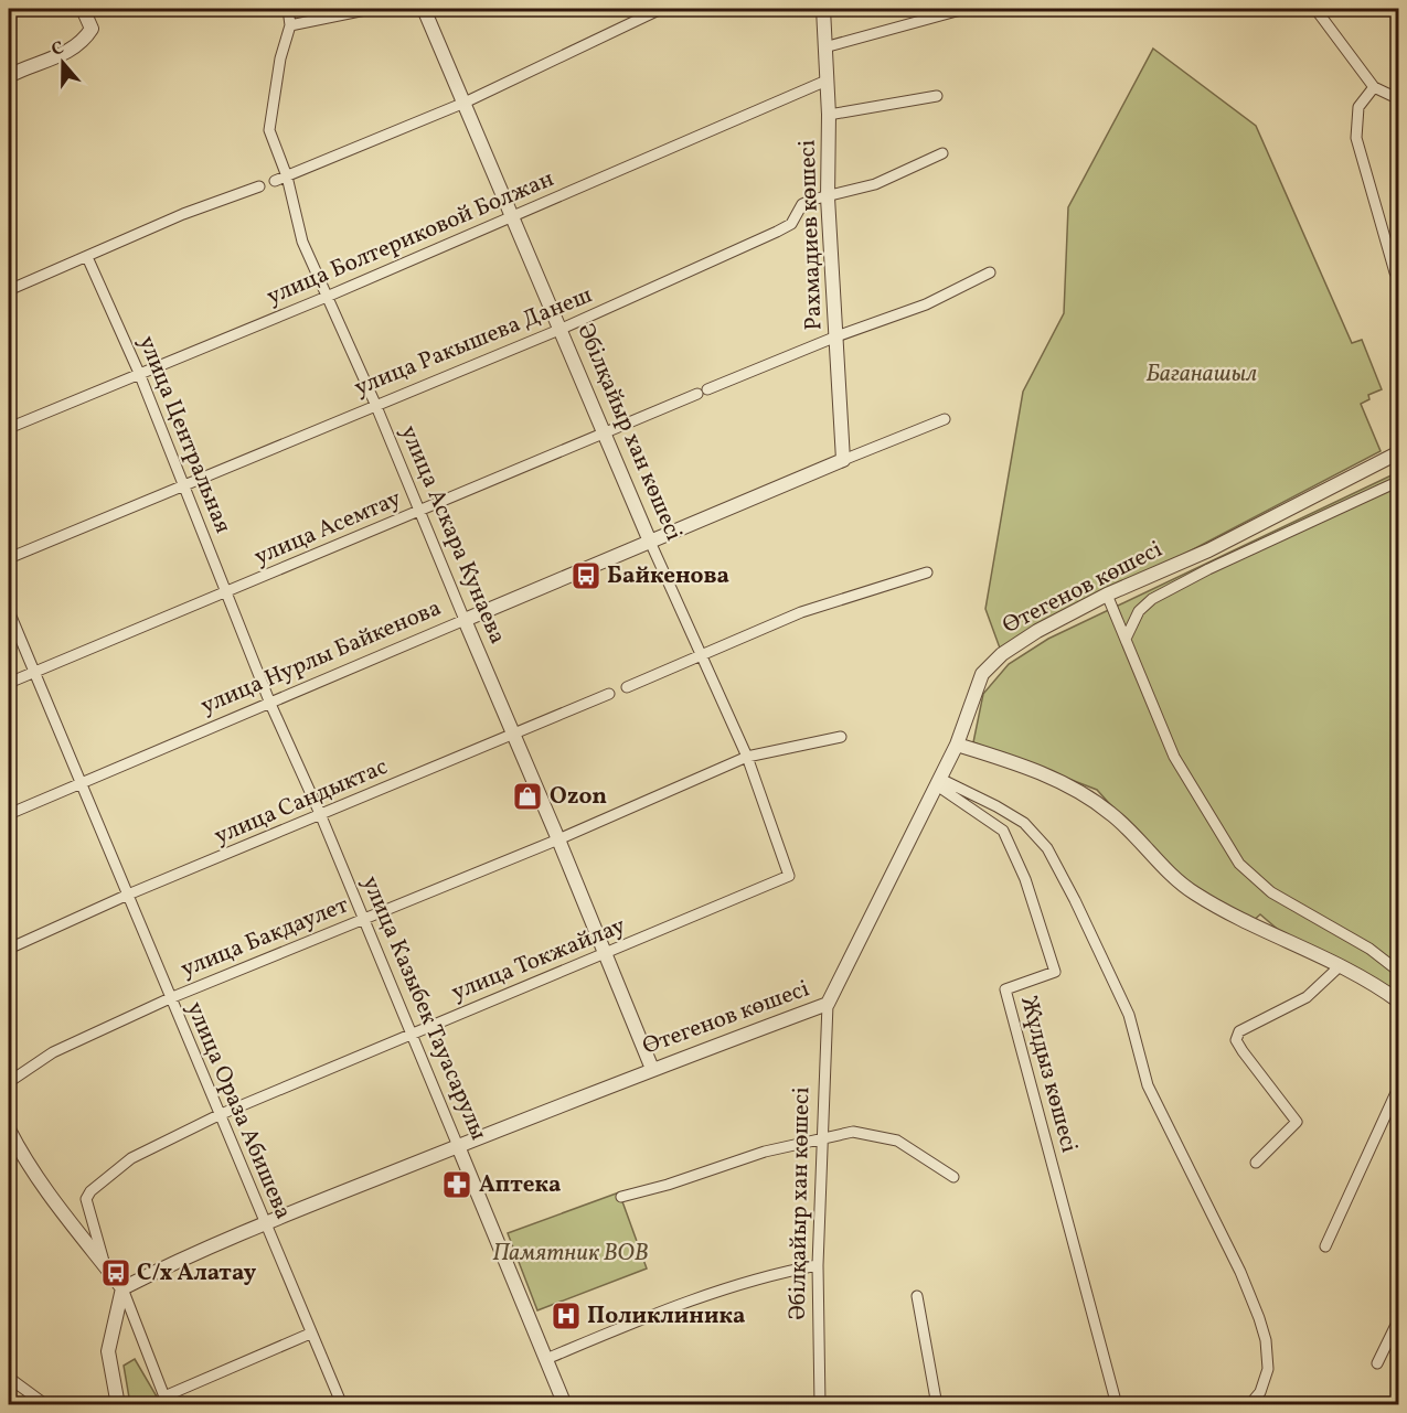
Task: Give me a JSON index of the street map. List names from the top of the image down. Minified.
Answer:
{"streets":{"street":["Рахмадиев көшесі","улица Болтериковой Болжан","улица Ракышева Данеш","Әбілқайыр хан көшесі","улица Центральная","улица Асемтау","улица Аскара Кунаева","Өтегенов көшесі","улица Нурлы Байкенова","улица Сандыктас","улица Бакдаулет","улица Токжайлау","улица Казыбек Тауасарулы","Жұлдыз көшесі","улица Ораза Абишева"]},"crossings":[["Рахмадиев көшесі","улица Болтериковой Болжан"],["Рахмадиев көшесі","улица Ракышева Данеш"],["Рахмадиев көшесі","улица Асемтау"],["Рахмадиев көшесі","улица Нурлы Байкенова"],["улица Болтериковой Болжан","Әбілқайыр хан көшесі"],["улица Болтериковой Болжан","улица Центральная"],["улица Болтериковой Болжан","улица Аскара Кунаева"],["улица Ракышева Данеш","Әбілқайыр хан көшесі"],["улица Ракышева Данеш","улица Центральная"],["улица Ракышева Данеш","улица Аскара Кунаева"],["Әбілқайыр хан көшесі","улица Асемтау"],["Әбілқайыр хан көшесі","Өтегенов көшесі"],["Әбілқайыр хан көшесі","улица Нурлы Байкенова"],["Әбілқайыр хан көшесі","улица Бакдаулет"],["Әбілқайыр хан көшесі","улица Токжайлау"],["улица Центральная","улица Асемтау"],["улица Центральная","улица Нурлы Байкенова"],["улица Центральная","улица Казыбек Тауасарулы"],["улица Асемтау","улица Аскара Кунаева"],["улица Асемтау","улица Ораза Абишева"],["улица Аскара Кунаева","Өтегенов көшесі"],["улица Аскара Кунаева","улица Нурлы Байкенова"],["улица Аскара Кунаева","улица Сандыктас"],["улица Аскара Кунаева","улица Бакдаулет"],["улица Аскара Кунаева","улица Токжайлау"],["Өтегенов көшесі","улица Казыбек Тауасарулы"],["Өтегенов көшесі","Жұлдыз көшесі"],["Өтегенов көшесі","улица Ораза Абишева"],["улица Нурлы Байкенова","улица Казыбек Тауасарулы"],["улица Нурлы Байкенова","улица Ораза Абишева"],["улица Сандыктас","улица Казыбек Тауасарулы"],["улица Сандыктас","улица Ораза Абишева"],["улица Бакдаулет","улица Казыбек Тауасарулы"],["улица Бакдаулет","улица Ораза Абишева"],["улица Токжайлау","улица Казыбек Тауасарулы"],["улица Токжайлау","улица Ораза Абишева"]],"parks":["Бағанашыл","Памятник ВОВ"],"places":{"bus stop":["Байкенова","С/х Алатау"],"shop":["Ozon"],"pharmacy":["Аптека"],"hospital":["Поликлиника"]},"north":"top"}
